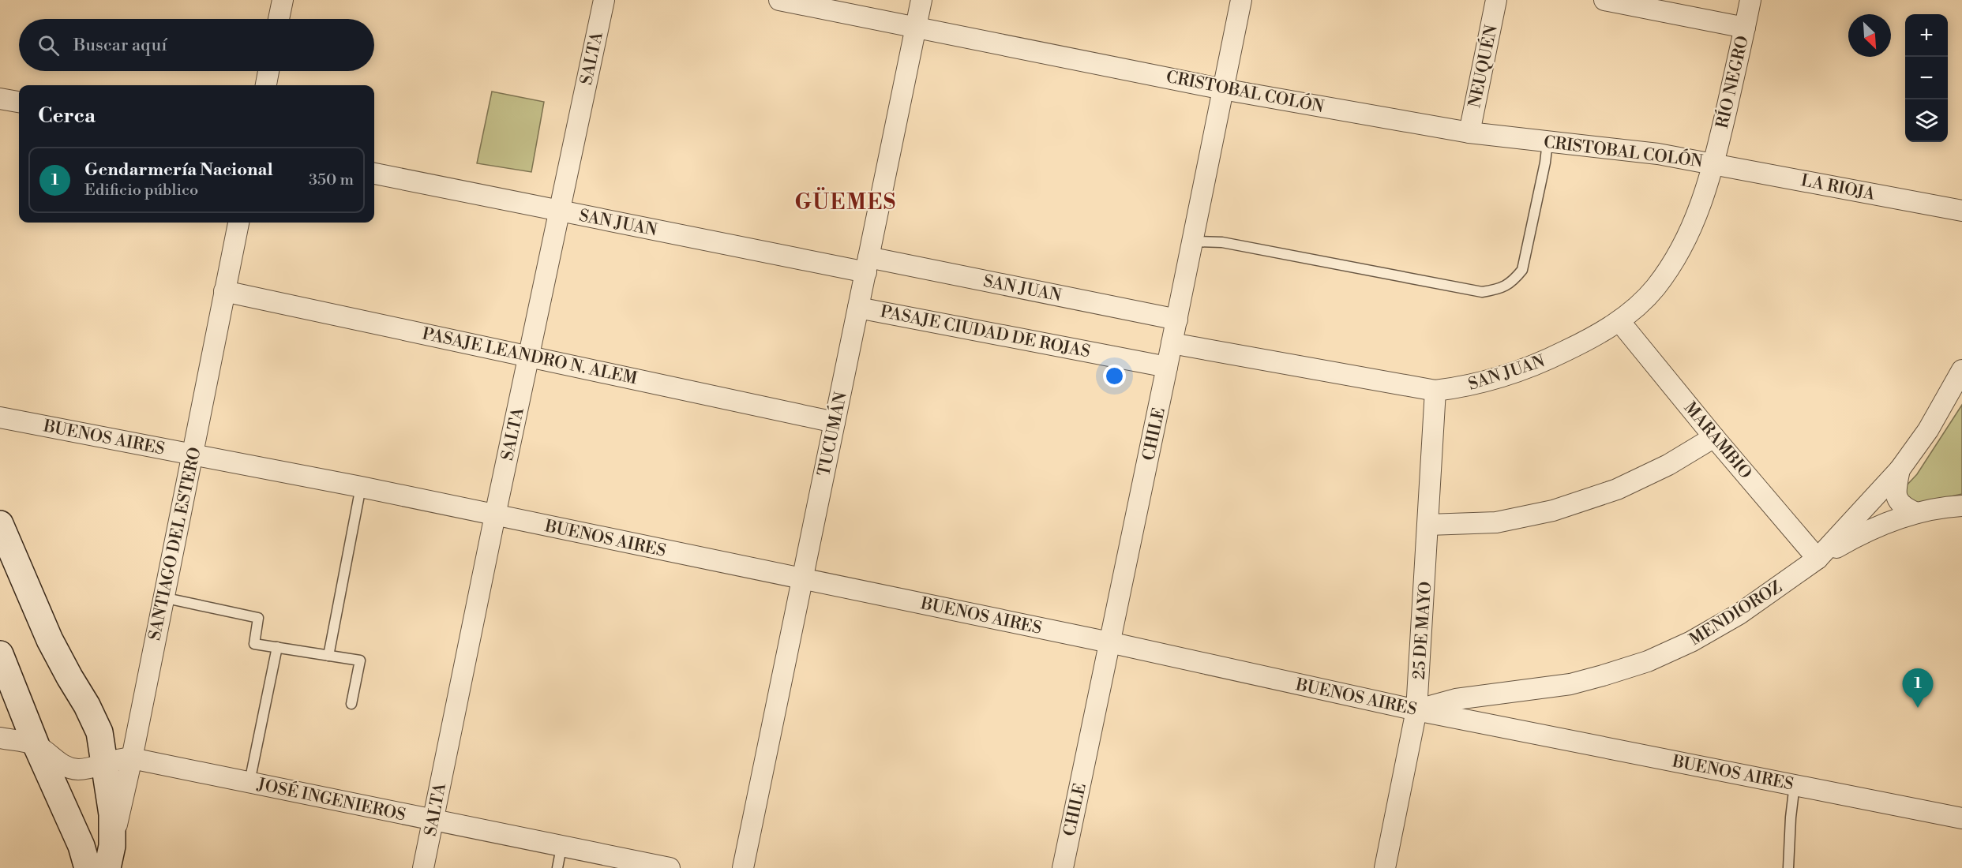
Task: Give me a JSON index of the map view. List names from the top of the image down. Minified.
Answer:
{"streets":{"street":["SALTA","NEUQUÉN","RÍO NEGRO","CRISTOBAL COLÓN","LA RIOJA","SAN JUAN","PASAJE CIUDAD DE ROJAS","PASAJE LEANDRO N. ALEM","TUCUMÁN","CHILE","BUENOS AIRES","MARAMBIO","SANTIAGO DEL ESTERO","MENDIOROZ","25 DE MAYO","JOSÉ INGENIEROS"]},"crossings":[["SALTA","SAN JUAN"],["SALTA","PASAJE LEANDRO N. ALEM"],["SALTA","BUENOS AIRES"],["SALTA","JOSÉ INGENIEROS"],["NEUQUÉN","CRISTOBAL COLÓN"],["RÍO NEGRO","CRISTOBAL COLÓN"],["RÍO NEGRO","LA RIOJA"],["RÍO NEGRO","SAN JUAN"],["CRISTOBAL COLÓN","LA RIOJA"],["CRISTOBAL COLÓN","SAN JUAN"],["CRISTOBAL COLÓN","TUCUMÁN"],["CRISTOBAL COLÓN","CHILE"],["LA RIOJA","SAN JUAN"],["SAN JUAN","TUCUMÁN"],["SAN JUAN","CHILE"],["SAN JUAN","MARAMBIO"],["SAN JUAN","25 DE MAYO"],["PASAJE CIUDAD DE ROJAS","TUCUMÁN"],["PASAJE CIUDAD DE ROJAS","CHILE"],["PASAJE LEANDRO N. ALEM","TUCUMÁN"],["PASAJE LEANDRO N. ALEM","SANTIAGO DEL ESTERO"],["TUCUMÁN","BUENOS AIRES"],["CHILE","BUENOS AIRES"],["BUENOS AIRES","SANTIAGO DEL ESTERO"],["BUENOS AIRES","MENDIOROZ"],["BUENOS AIRES","25 DE MAYO"],["MARAMBIO","MENDIOROZ"],["SANTIAGO DEL ESTERO","JOSÉ INGENIEROS"],["MENDIOROZ","25 DE MAYO"]],"districts":["GÜEMES"],"north":"bottom right","page":{"map_buttons":["+","−"],"search":"Buscar aquí","heading":"Cerca","list":[{"mark":"1","name":"Gendarmería Nacional","note":"Edificio público","value":"350 m"}],"pins":"1"}}
